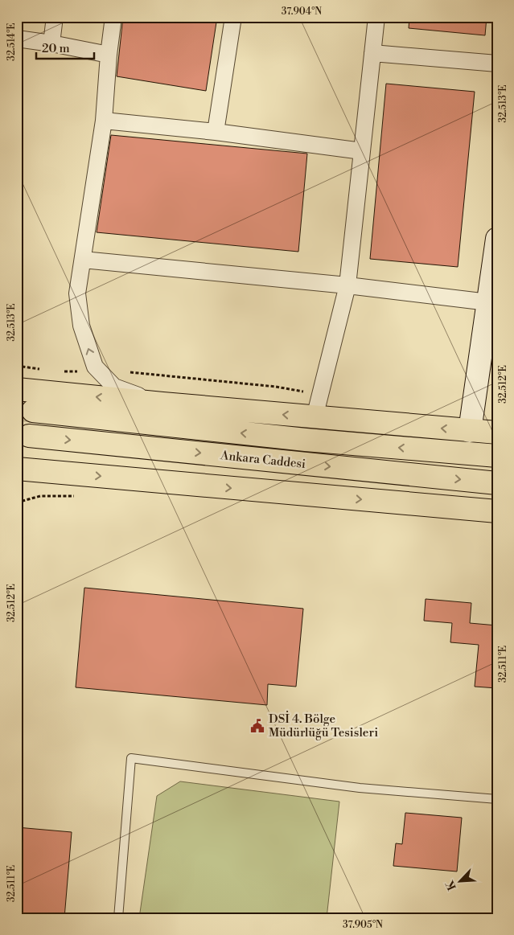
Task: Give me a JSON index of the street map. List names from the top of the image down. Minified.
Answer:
{"streets":{"main road":["Ankara Caddesi"]},"places":{"public building":["DSİ 4. Bölge Müdürlüğü Tesisleri"]},"scale_bar":"20 m","north":"bottom left","coordinates":["37.904°N","32.514°E","32.513°E","32.512°E","32.511°E","37.905°N"]}
